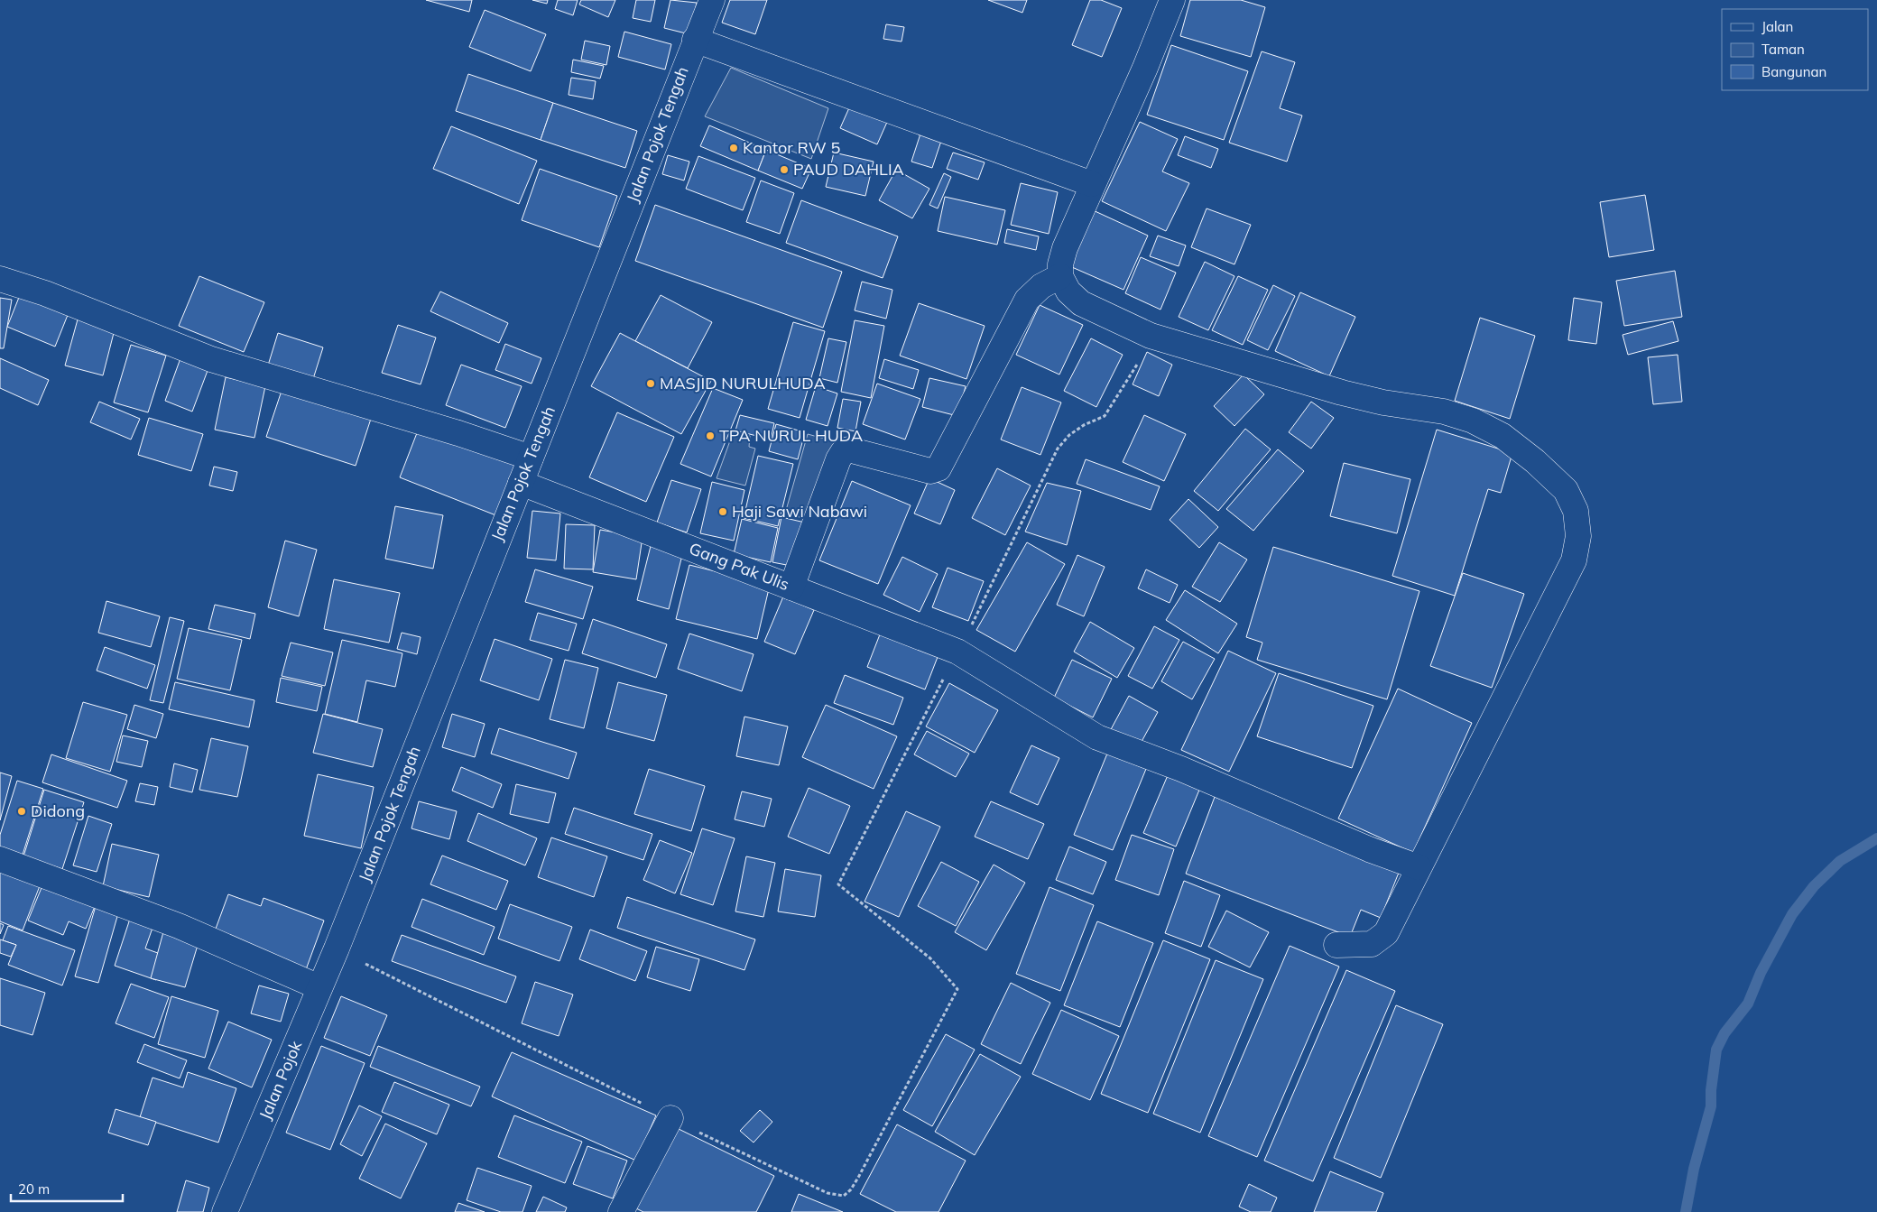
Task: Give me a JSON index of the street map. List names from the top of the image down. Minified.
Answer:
{"streets":{"street":["Jalan Pojok Tengah","Gang Pak Ulis","Jalan Pojok"]},"crossings":[["Jalan Pojok Tengah","Gang Pak Ulis"],["Jalan Pojok Tengah","Jalan Pojok"]],"places":["Kantor RW 5","PAUD DAHLIA","MASJID NURULHUDA","TPA NURUL HUDA","Haji Sawi Nabawi","Didong"],"legend":["Jalan","Taman","Bangunan"],"scale_bar":"20 m"}
